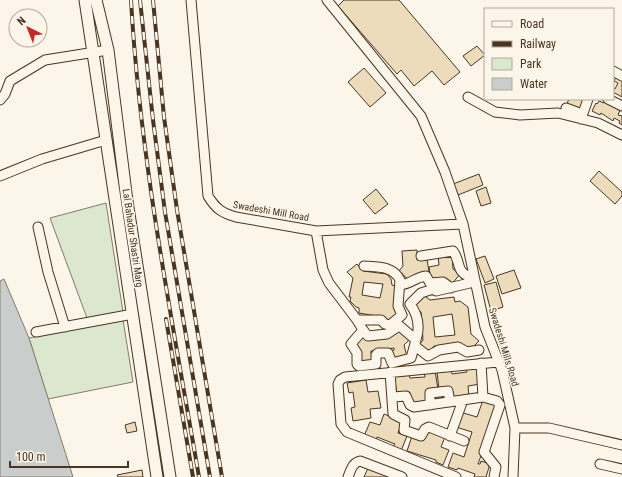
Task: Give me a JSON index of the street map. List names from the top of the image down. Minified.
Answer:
{"streets":{"main road":["Lal Bahadur Shastri Marg"],"street":["Swadeshi Mill Road","Swadeshi Mills Road"]},"crossings":[["Swadeshi Mill Road","Swadeshi Mills Road"]],"legend":["Road","Railway","Park","Water"],"scale_bar":"100 m","north":"top left"}
